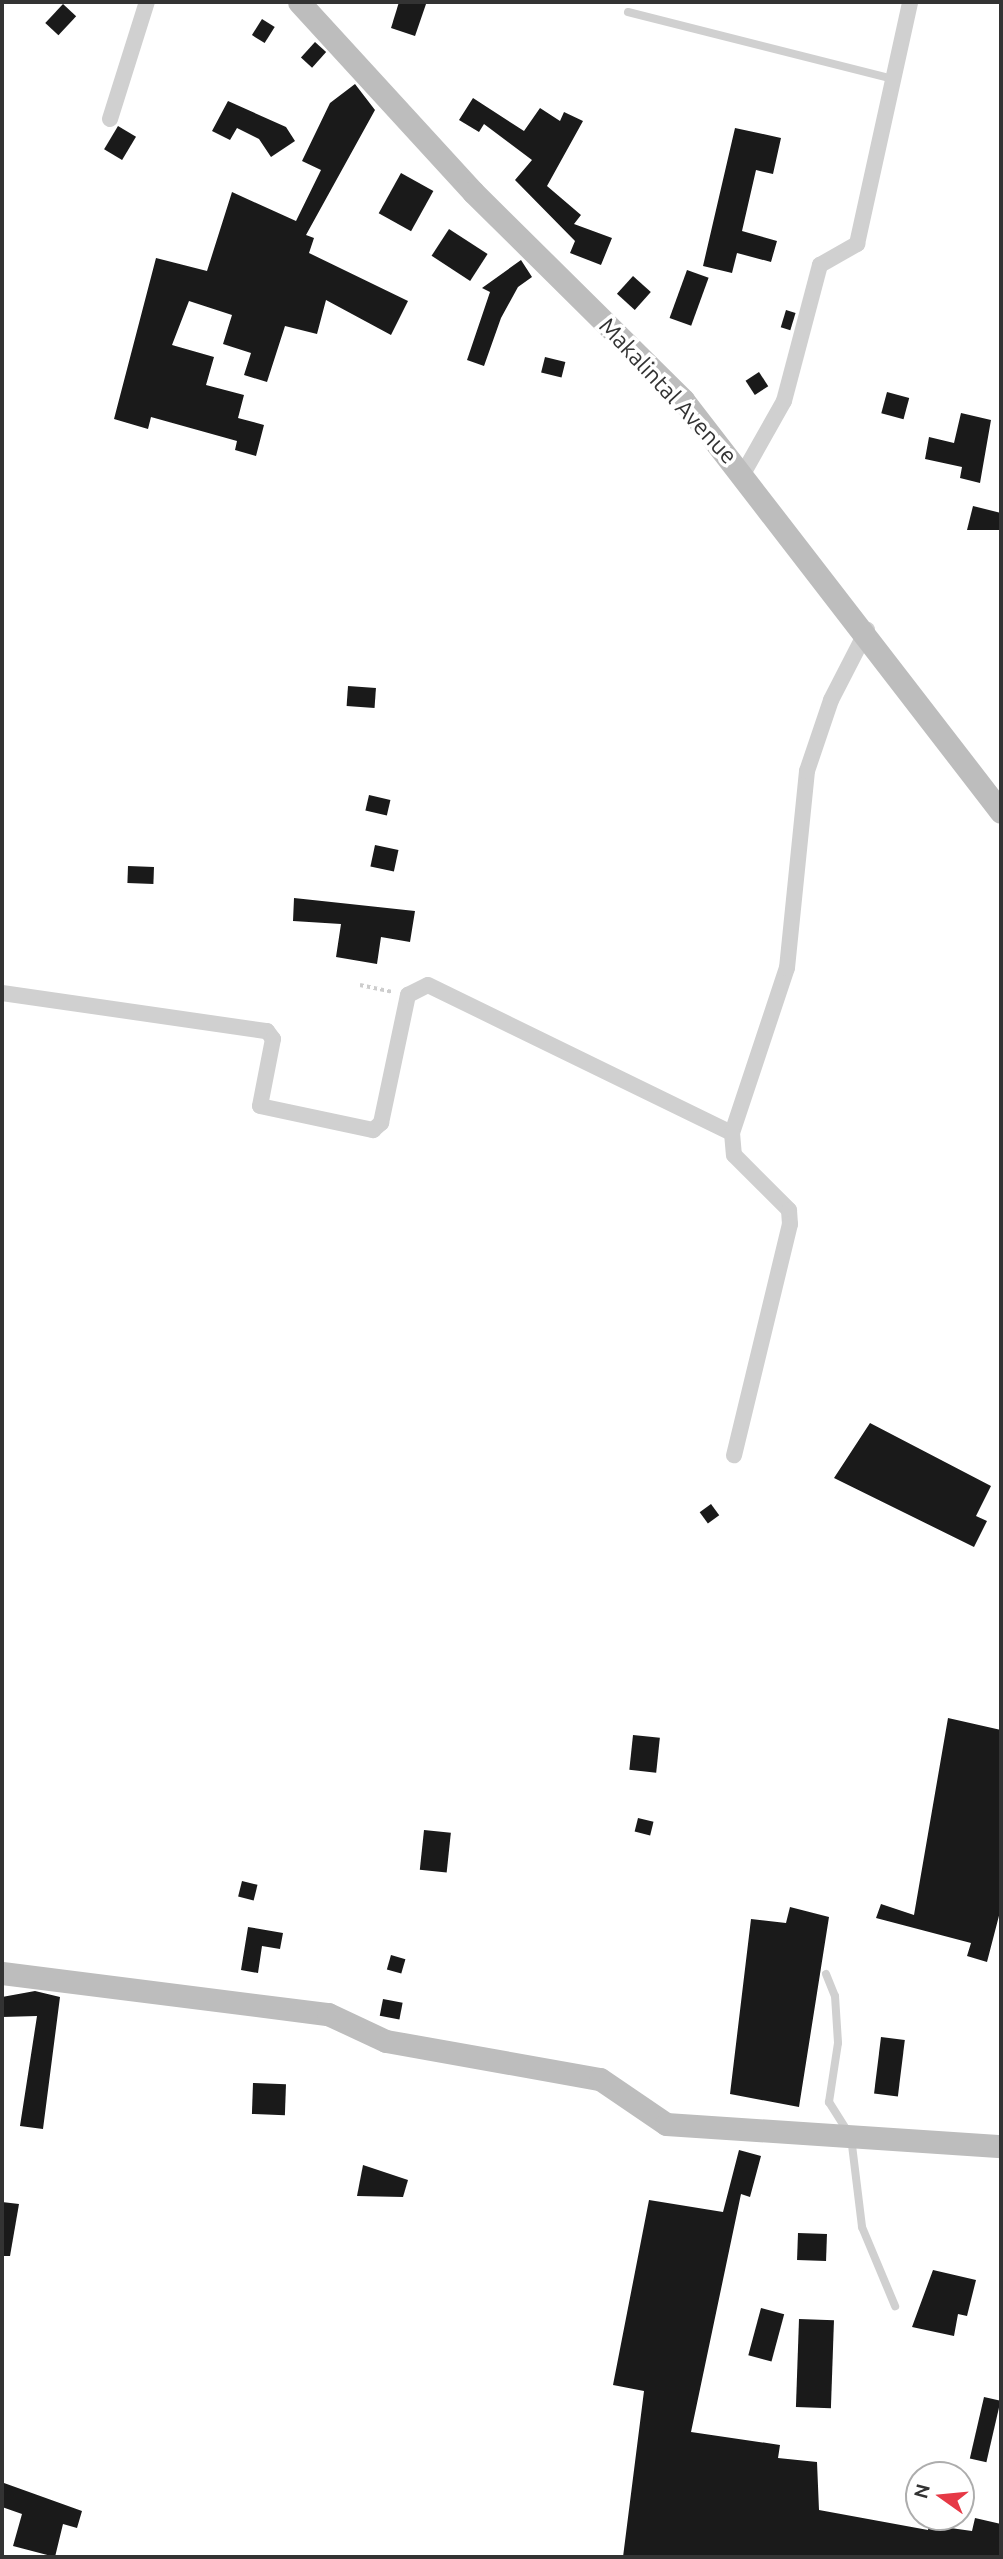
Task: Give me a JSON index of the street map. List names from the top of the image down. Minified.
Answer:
{"streets":{"main road":["Makalintal Avenue"]},"north":"left"}
